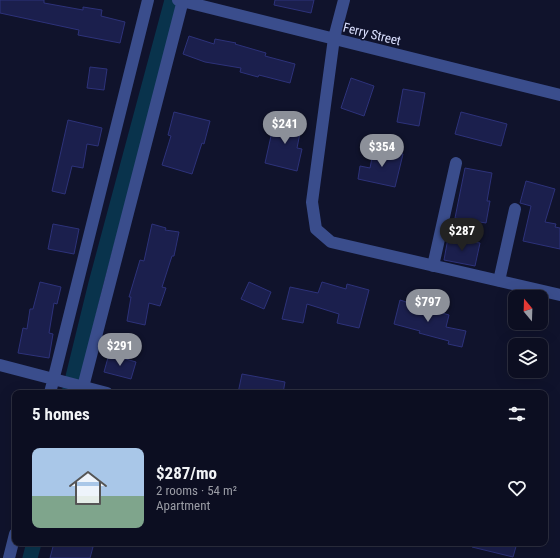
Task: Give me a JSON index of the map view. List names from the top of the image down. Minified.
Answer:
{"streets":{"street":["Ferry Street"]},"north":"top","page":{"price":["$241","$354","$287","$797","$291"],"heading":"5 homes","list":[{"name":"$287/mo","note":"2 rooms · 54 m² · Apartment"}]}}
